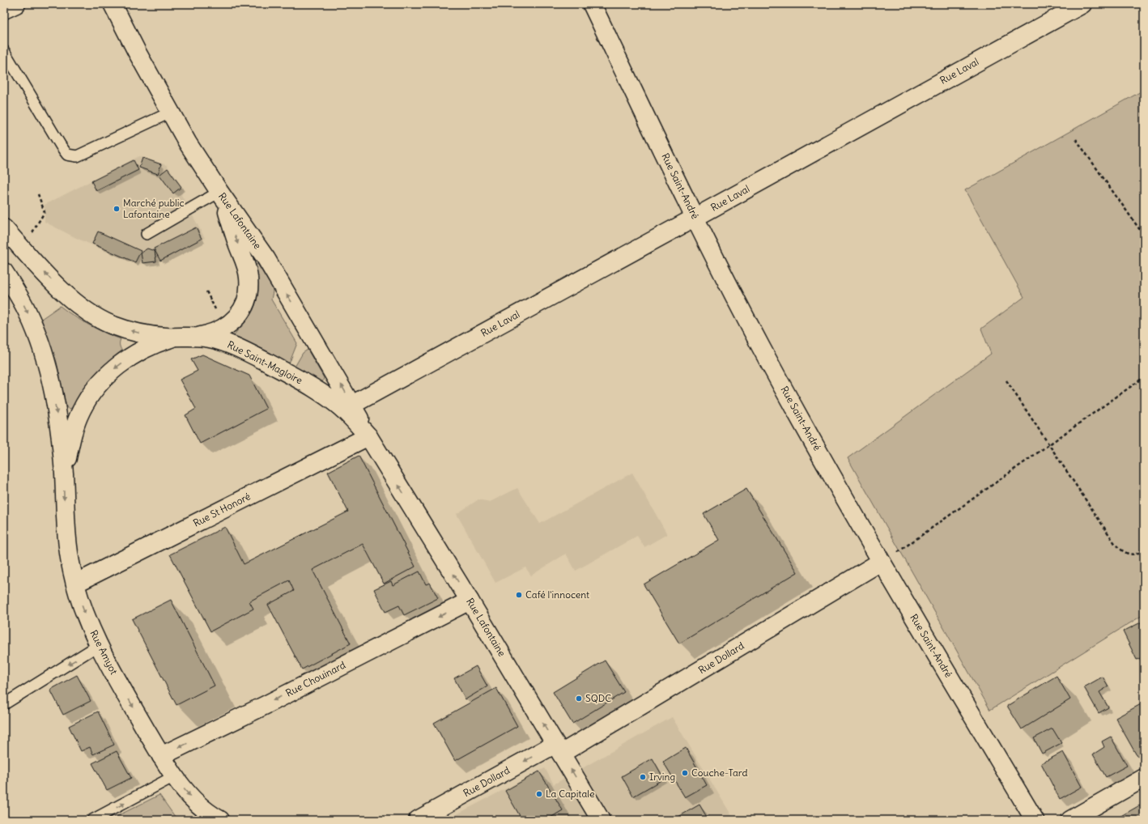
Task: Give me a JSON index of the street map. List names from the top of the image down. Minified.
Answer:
{"streets":{"street":["Rue Laval","Rue Saint-André","Rue Lafontaine","Rue Saint-Magloire","Rue St Honoré","Rue Amyot","Rue Dollard","Rue Chouinard"]},"crossings":[["Rue Laval","Rue Saint-André"],["Rue Laval","Rue Lafontaine"],["Rue Laval","Rue Saint-Magloire"],["Rue Saint-André","Rue Dollard"],["Rue Lafontaine","Rue Saint-Magloire"],["Rue Lafontaine","Rue St Honoré"],["Rue Lafontaine","Rue Dollard"],["Rue Lafontaine","Rue Chouinard"],["Rue St Honoré","Rue Amyot"],["Rue Amyot","Rue Chouinard"]],"one_way":["Rue Lafontaine","Rue Saint-Magloire","Rue Amyot","Rue Chouinard"],"places":["Marché public Lafontaine","Café l'innocent","SQDC","Couche-Tard","Irving","La Capitale"]}
